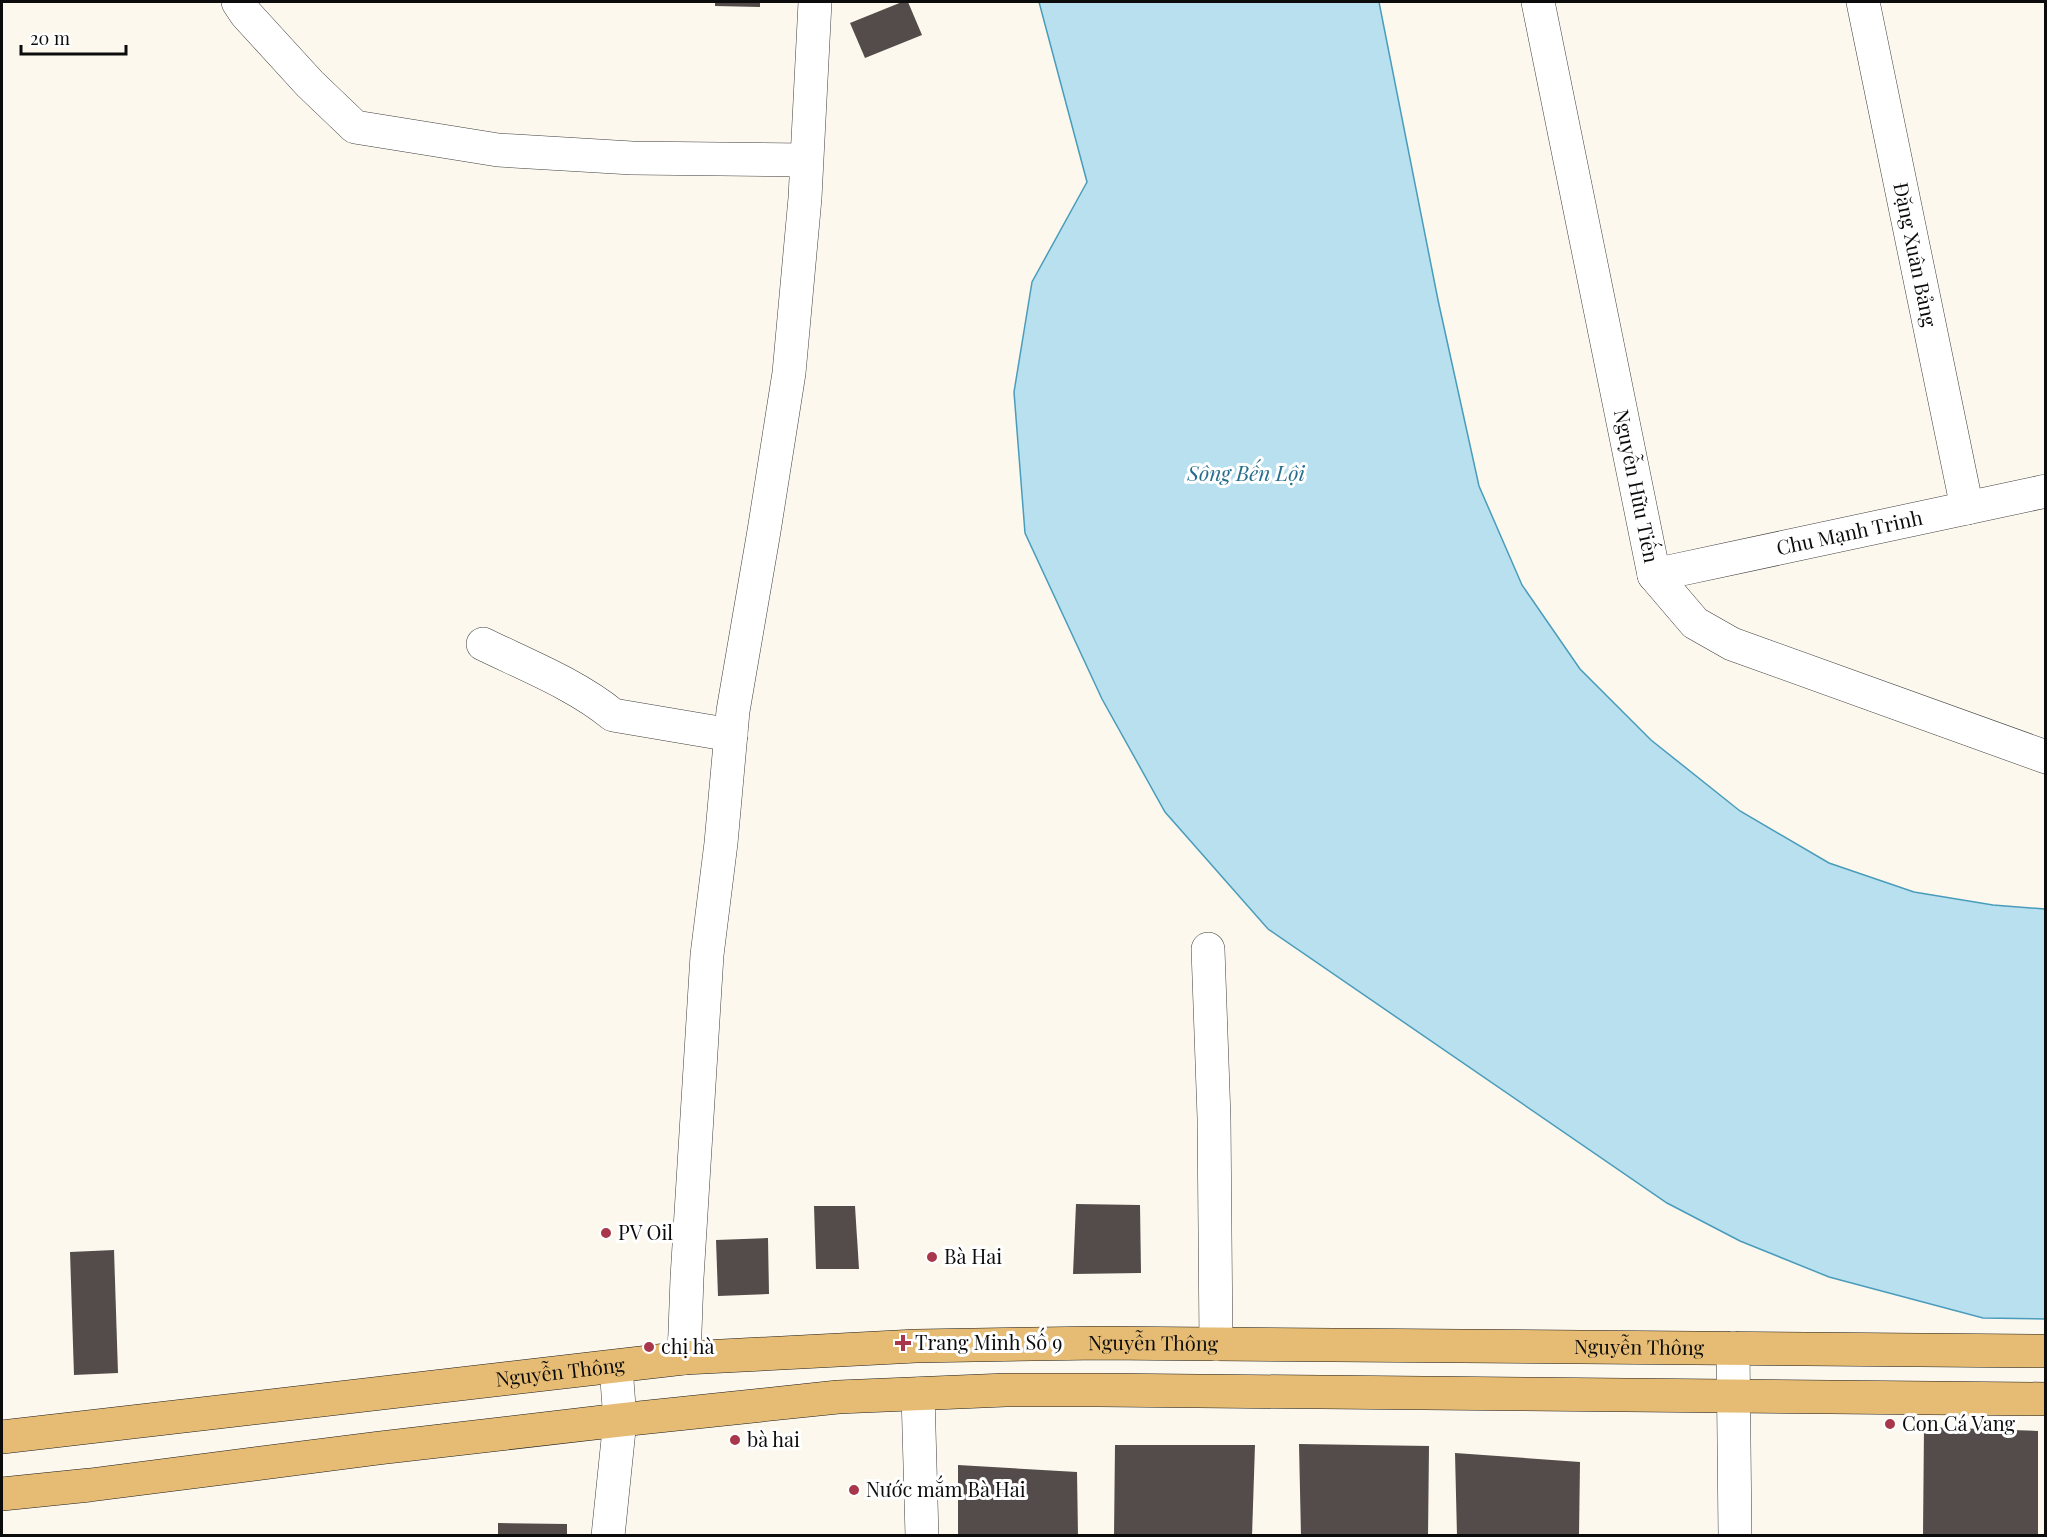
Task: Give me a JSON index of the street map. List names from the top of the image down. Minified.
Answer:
{"streets":{"main road":["Nguyễn Thông"],"street":["Đặng Xuân Bảng","Nguyễn Hữu Tiến","Chu Mạnh Trinh"]},"crossings":[["Đặng Xuân Bảng","Chu Mạnh Trinh"],["Nguyễn Hữu Tiến","Chu Mạnh Trinh"]],"water":["Sông Bến Lội"],"places":{"other":["PV Oil","Bà Hai","chị hà","Con Cá Vang","bà hai","Nước mắm Bà Hai"],"health":["Trang Minh Số 9"]},"scale_bar":"20 m"}
